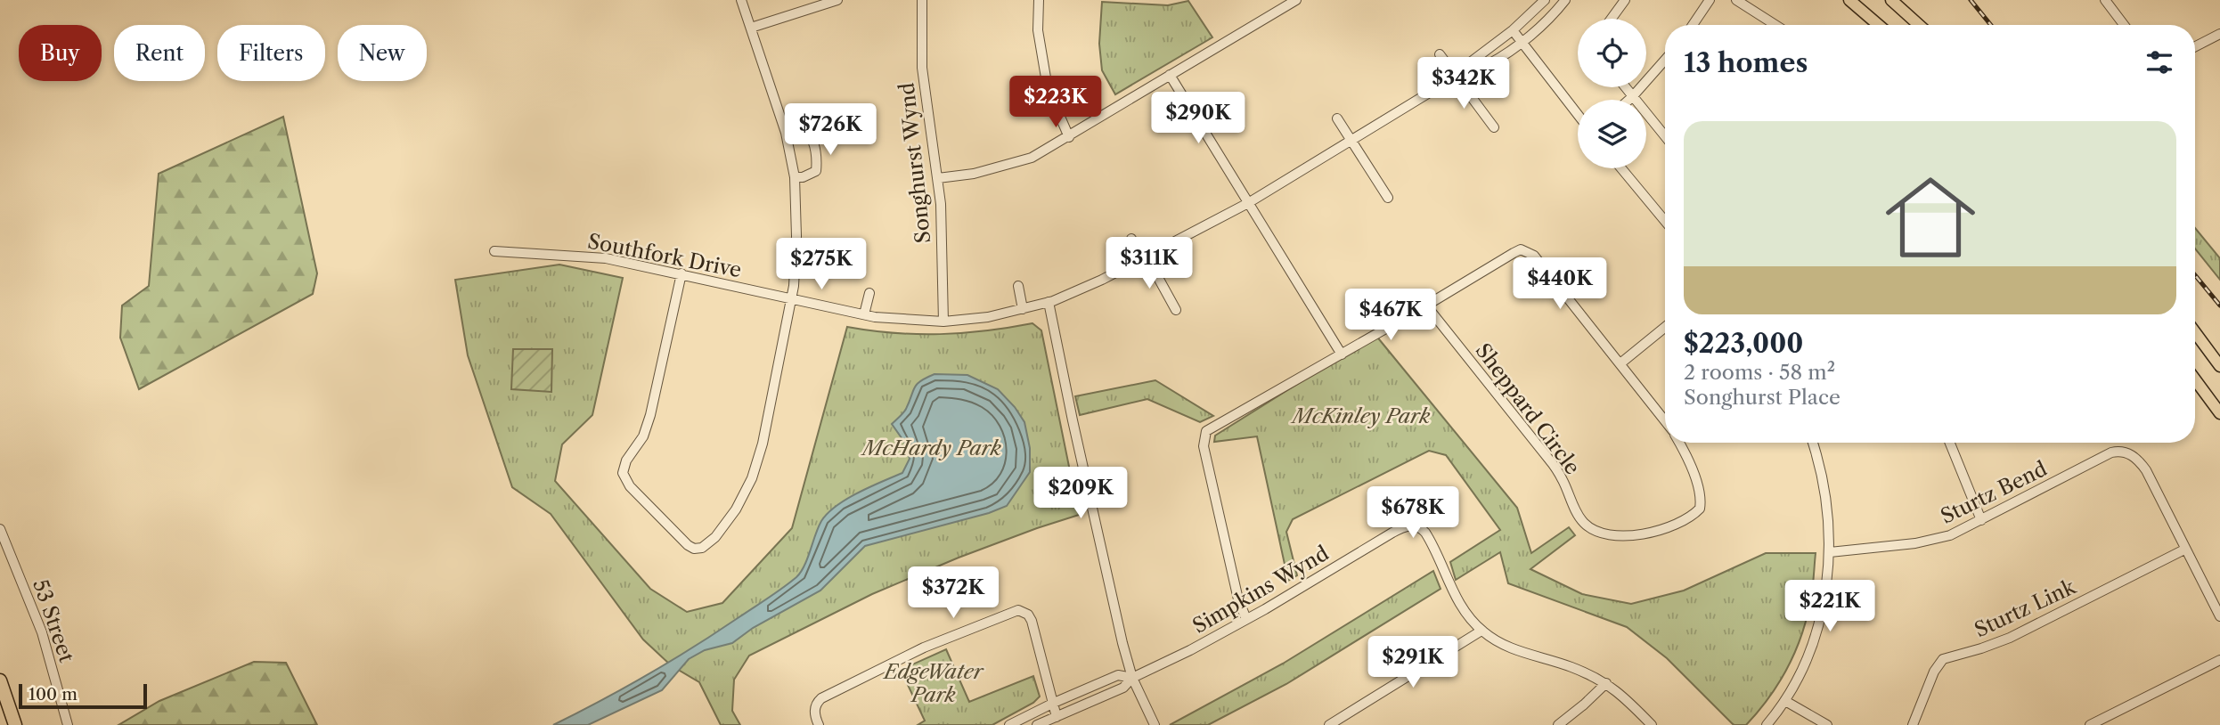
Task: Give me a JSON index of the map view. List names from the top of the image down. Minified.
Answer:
{"streets":{"street":["Songhurst Wynd","Southfork Drive","Sheppard Circle","Sturtz Bend","Simpkins Wynd","Sturtz Link","53 Street"]},"crossings":[["Songhurst Wynd","Southfork Drive"],["Sheppard Circle","Simpkins Wynd"],["Sturtz Bend","Sturtz Link"]],"parks":["McKinley Park","McHardy Park","EdgeWater Park"],"scale_bar":"100 m","page":{"chip":["Buy","Rent","Filters","New"],"heading":"13 homes","price":["$342K","$223K","$290K","$726K","$311K","$275K","$440K","$467K","$209K","$678K","$372K","$221K","$291K"],"list":[{"name":"$223,000","note":"2 rooms · 58 m² · Songhurst Place"}],"scale":"100 m"}}
